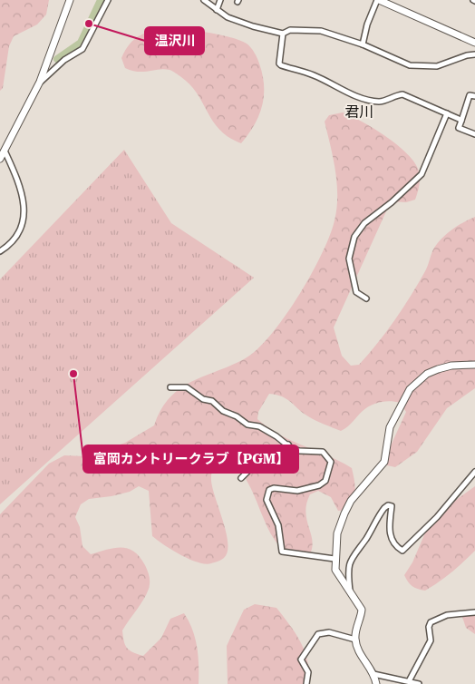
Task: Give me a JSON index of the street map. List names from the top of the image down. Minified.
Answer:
{"districts":["君川"],"places":["温沢川","富岡カントリークラブ【PGM】"]}
